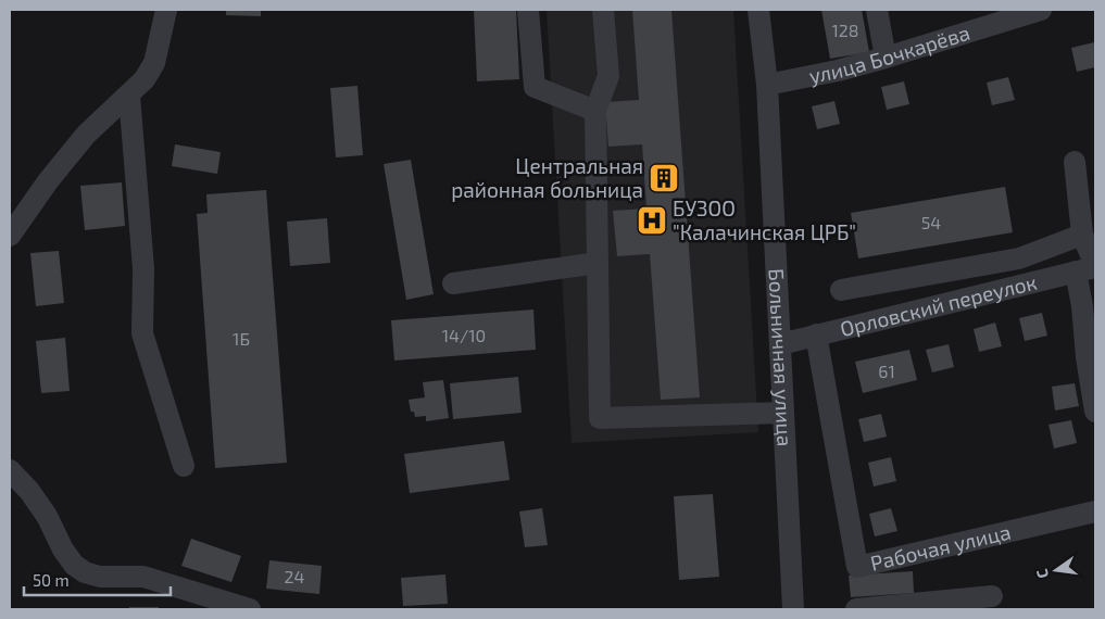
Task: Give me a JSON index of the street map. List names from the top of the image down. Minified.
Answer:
{"streets":{"street":["улица Бочкарёва","Орловский переулок","Больничная улица","Рабочая улица"]},"crossings":[["улица Бочкарёва","Больничная улица"],["Орловский переулок","Больничная улица"],["Орловский переулок","Рабочая улица"]],"places":{"building":["Центральная районная больница"],"hospital":["БУЗОО \"Калачинская ЦРБ\""]},"house_numbers":["128","54","14/10","1Б","61","24"],"scale_bar":"50 m","north":"left"}
